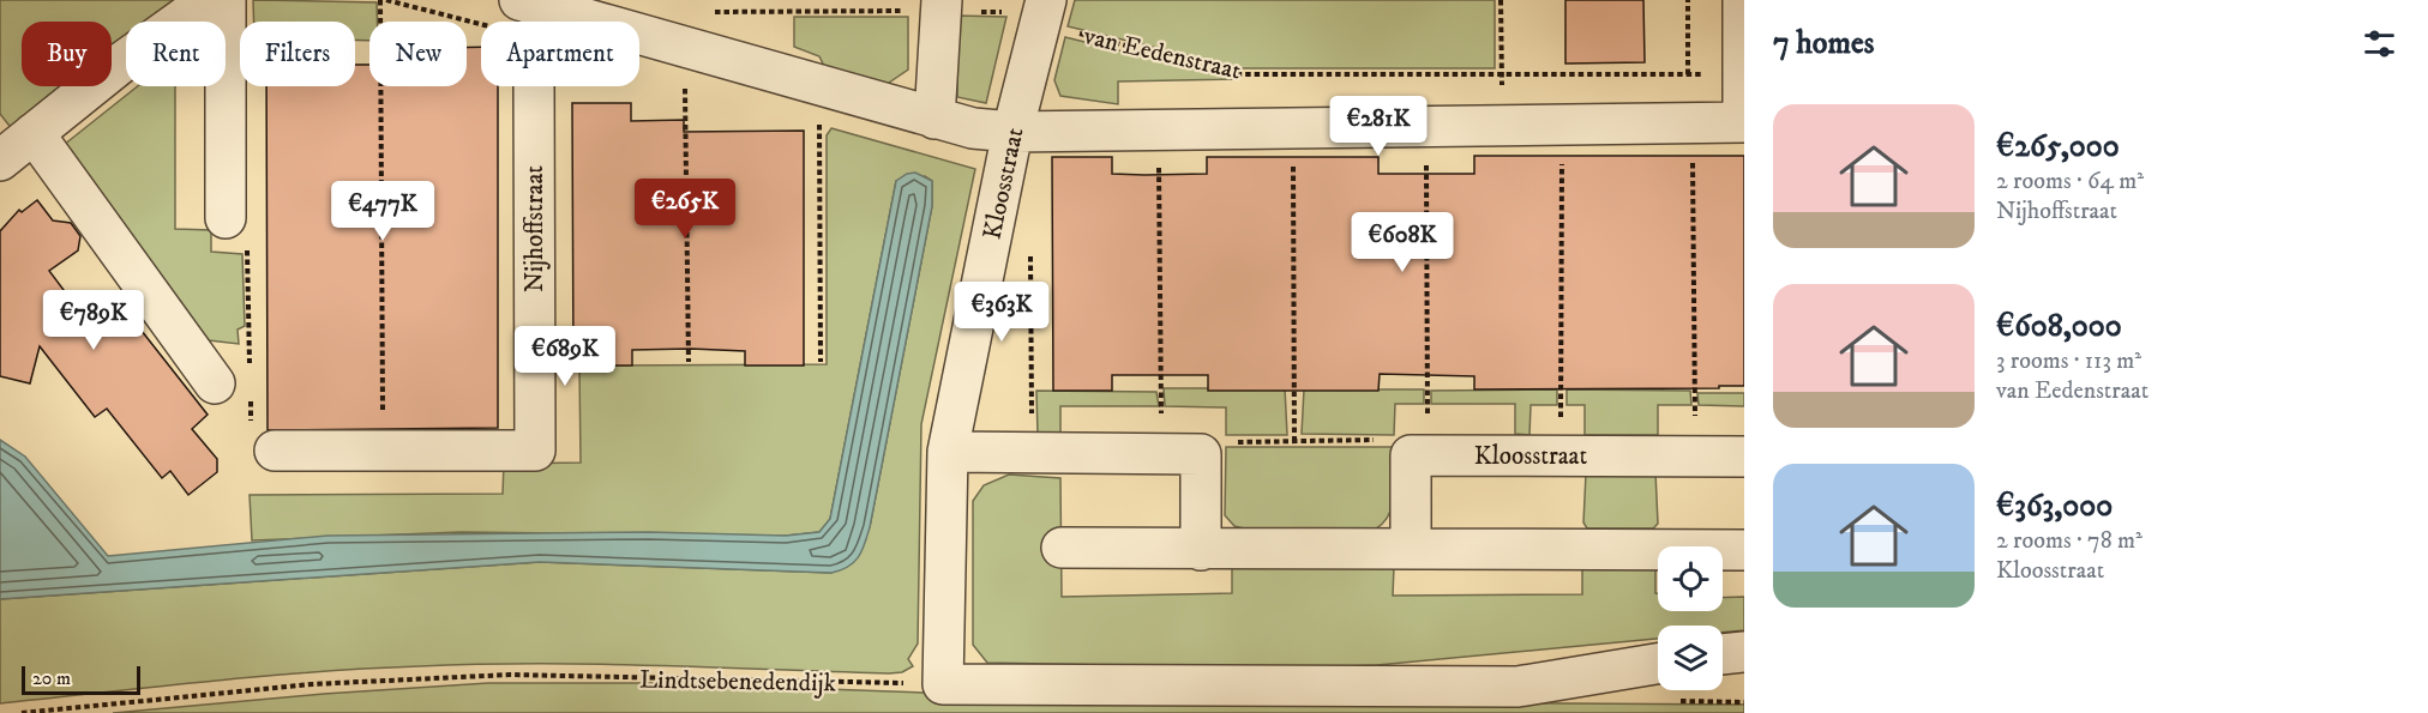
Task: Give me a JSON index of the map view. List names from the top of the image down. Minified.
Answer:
{"streets":{"street":["Kloosstraat","Nijhoffstraat"],"path":["van Eedenstraat","Lindtsebenedendijk"]},"crossings":[["van Eedenstraat","Kloosstraat"],["Kloosstraat","Nijhoffstraat"],["Kloosstraat","Lindtsebenedendijk"]],"scale_bar":"20 m","page":{"heading":"7 homes","chip":["Buy","Rent","Filters","New","Apartment"],"list":[{"name":"€265,000","note":"2 rooms · 64 m² · Nijhoffstraat"},{"name":"€608,000","note":"3 rooms · 113 m² · van Eedenstraat"},{"name":"€363,000","note":"2 rooms · 78 m² · Kloosstraat"}],"price":["€281K","€265K","€477K","€608K","€363K","€789K","€689K"],"scale":"20 m"}}
